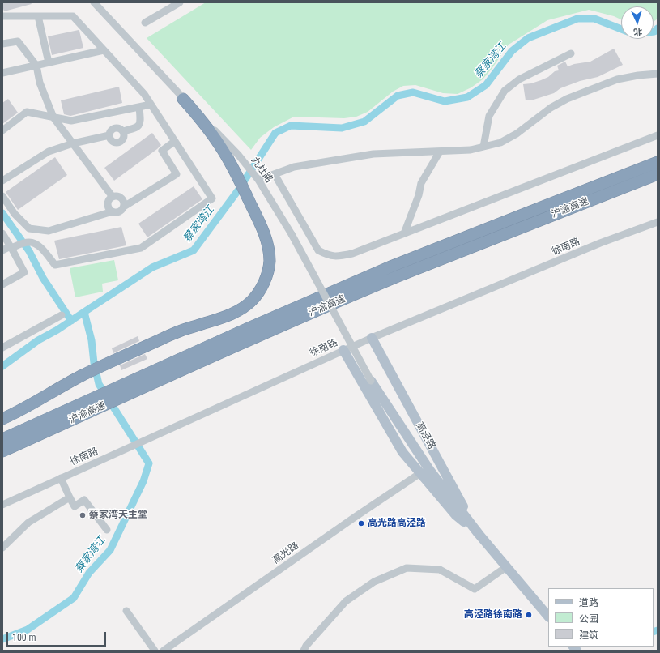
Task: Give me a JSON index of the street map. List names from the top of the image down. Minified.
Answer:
{"streets":{"highway":["沪渝高速"],"main road":["高泾路"],"street":["九杜路","徐南路","高光路"]},"crossings":[["九杜路","高泾路"],["徐南路","高泾路"],["高泾路","高光路"]],"water":["蔡家湾江"],"places":["蔡家湾天主堂","高光路高泾路","高泾路徐南路"],"legend":["道路","公园","建筑"],"scale_bar":"100 m","north":"bottom"}
